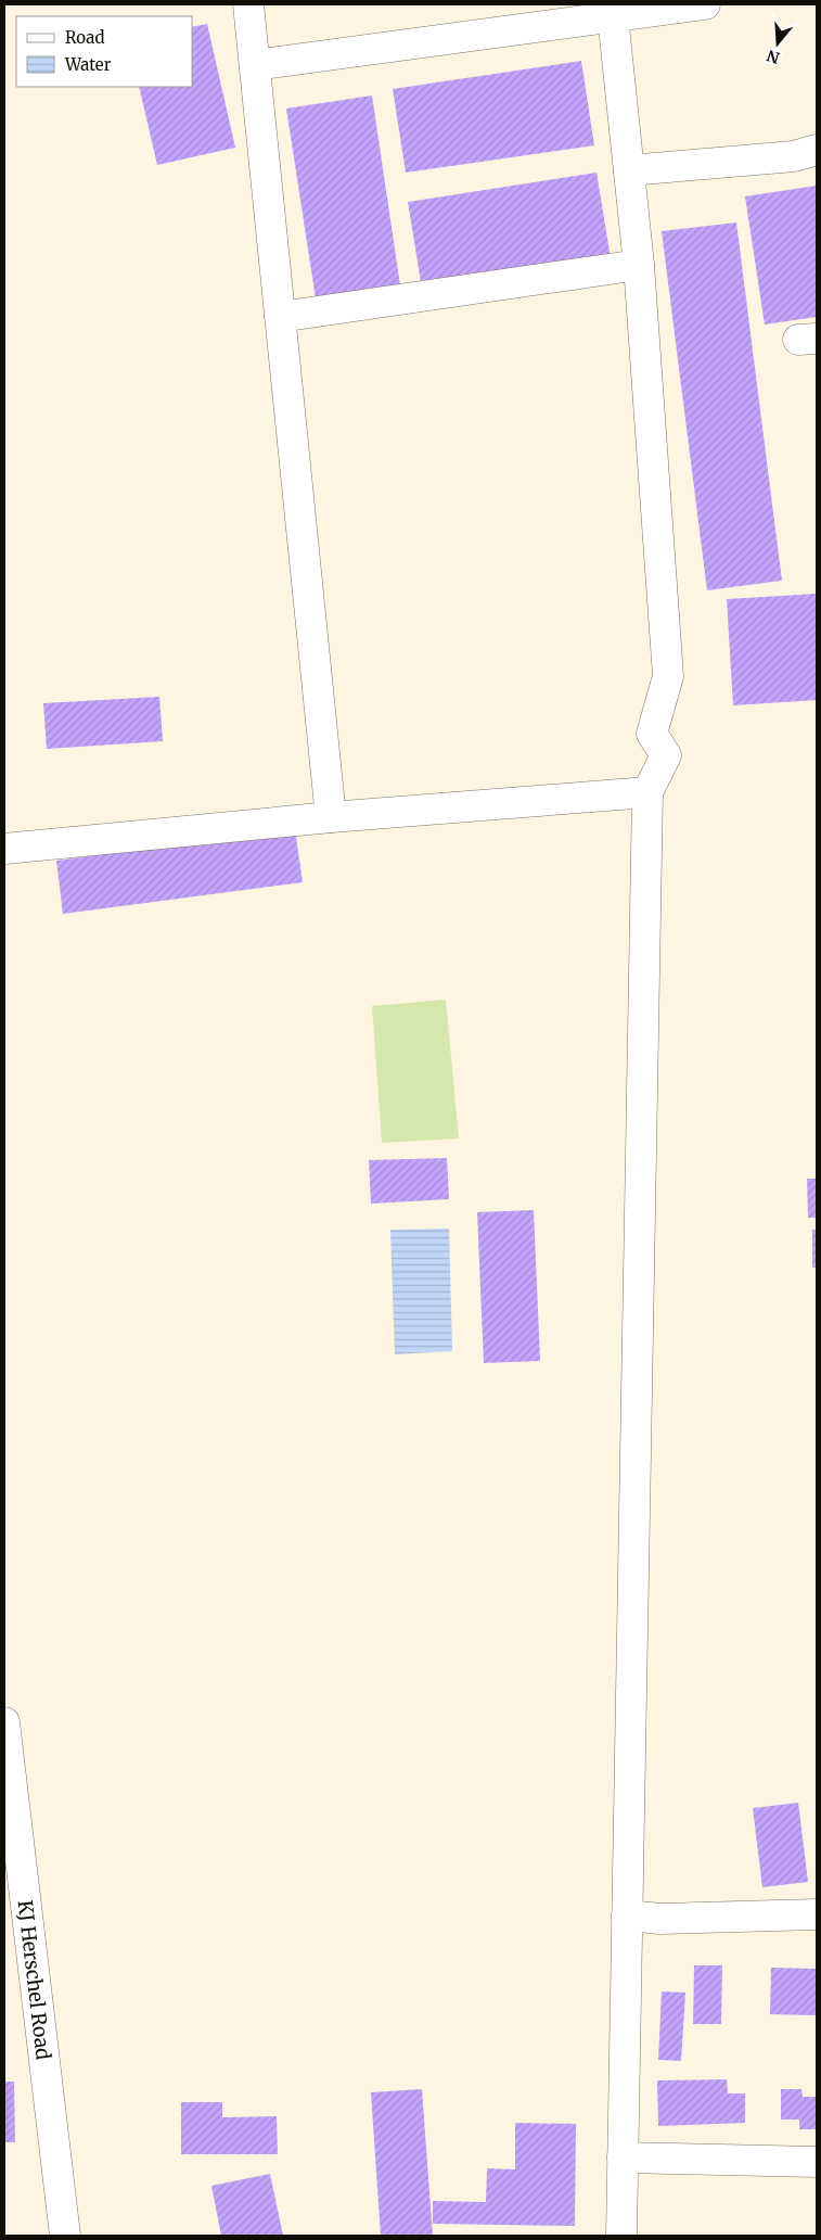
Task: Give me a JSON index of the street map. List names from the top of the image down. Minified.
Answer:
{"streets":{"street":["KJ Herschel Road"]},"legend":["Road","Water"],"north":"bottom"}
